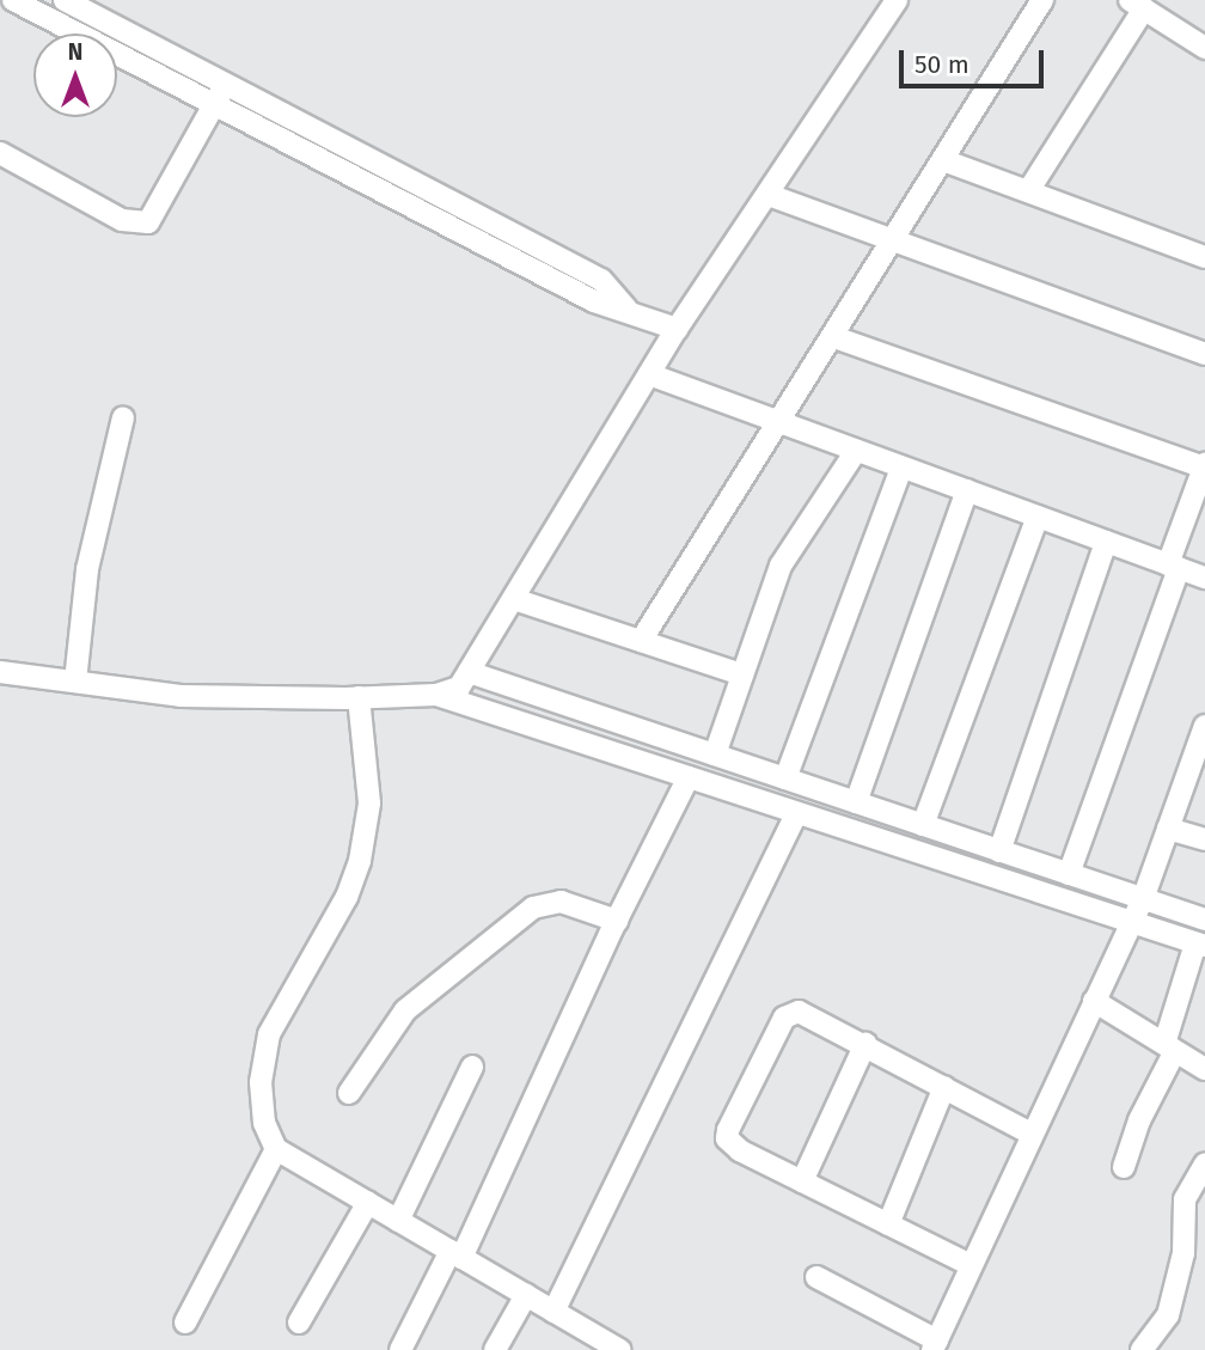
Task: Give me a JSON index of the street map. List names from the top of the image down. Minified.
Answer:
{"scale_bar":"50 m","north":"top"}
